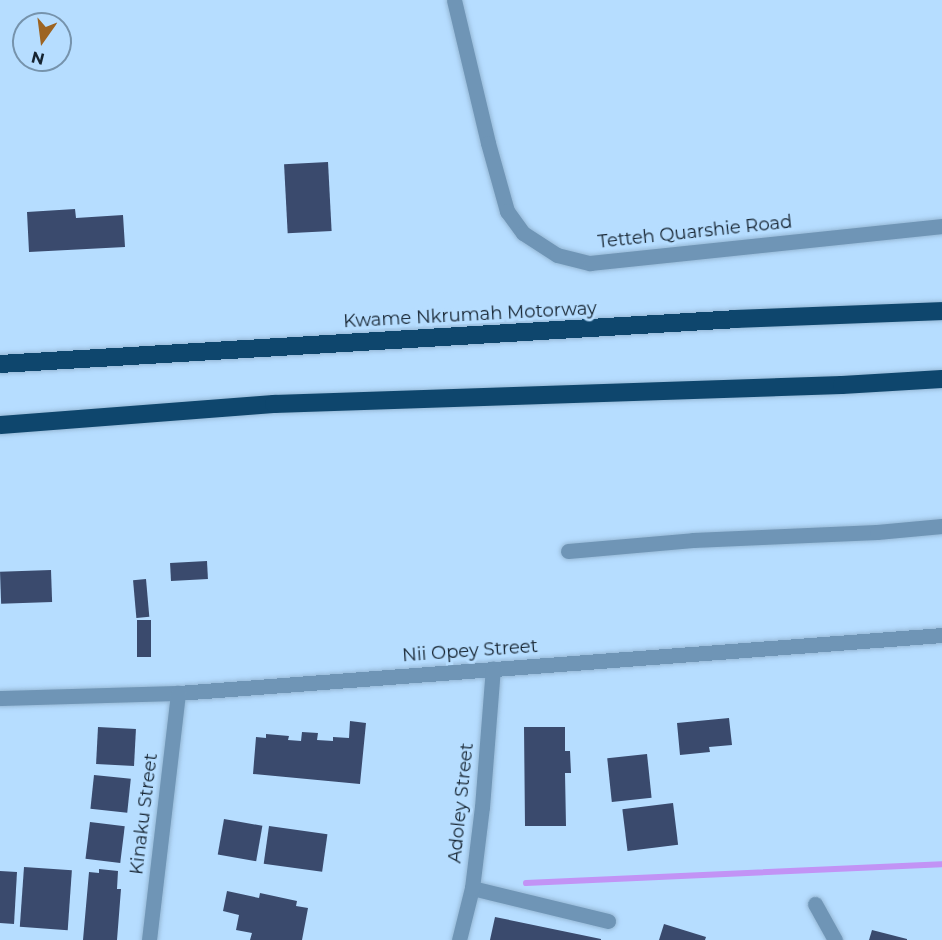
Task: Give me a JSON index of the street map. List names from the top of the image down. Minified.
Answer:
{"streets":{"highway":["Kwame Nkrumah Motorway"],"street":["Tetteh Quarshie Road","Nii Opey Street","Adoley Street","Kinaku Street"]},"crossings":[["Nii Opey Street","Adoley Street"],["Nii Opey Street","Kinaku Street"]],"north":"bottom"}
